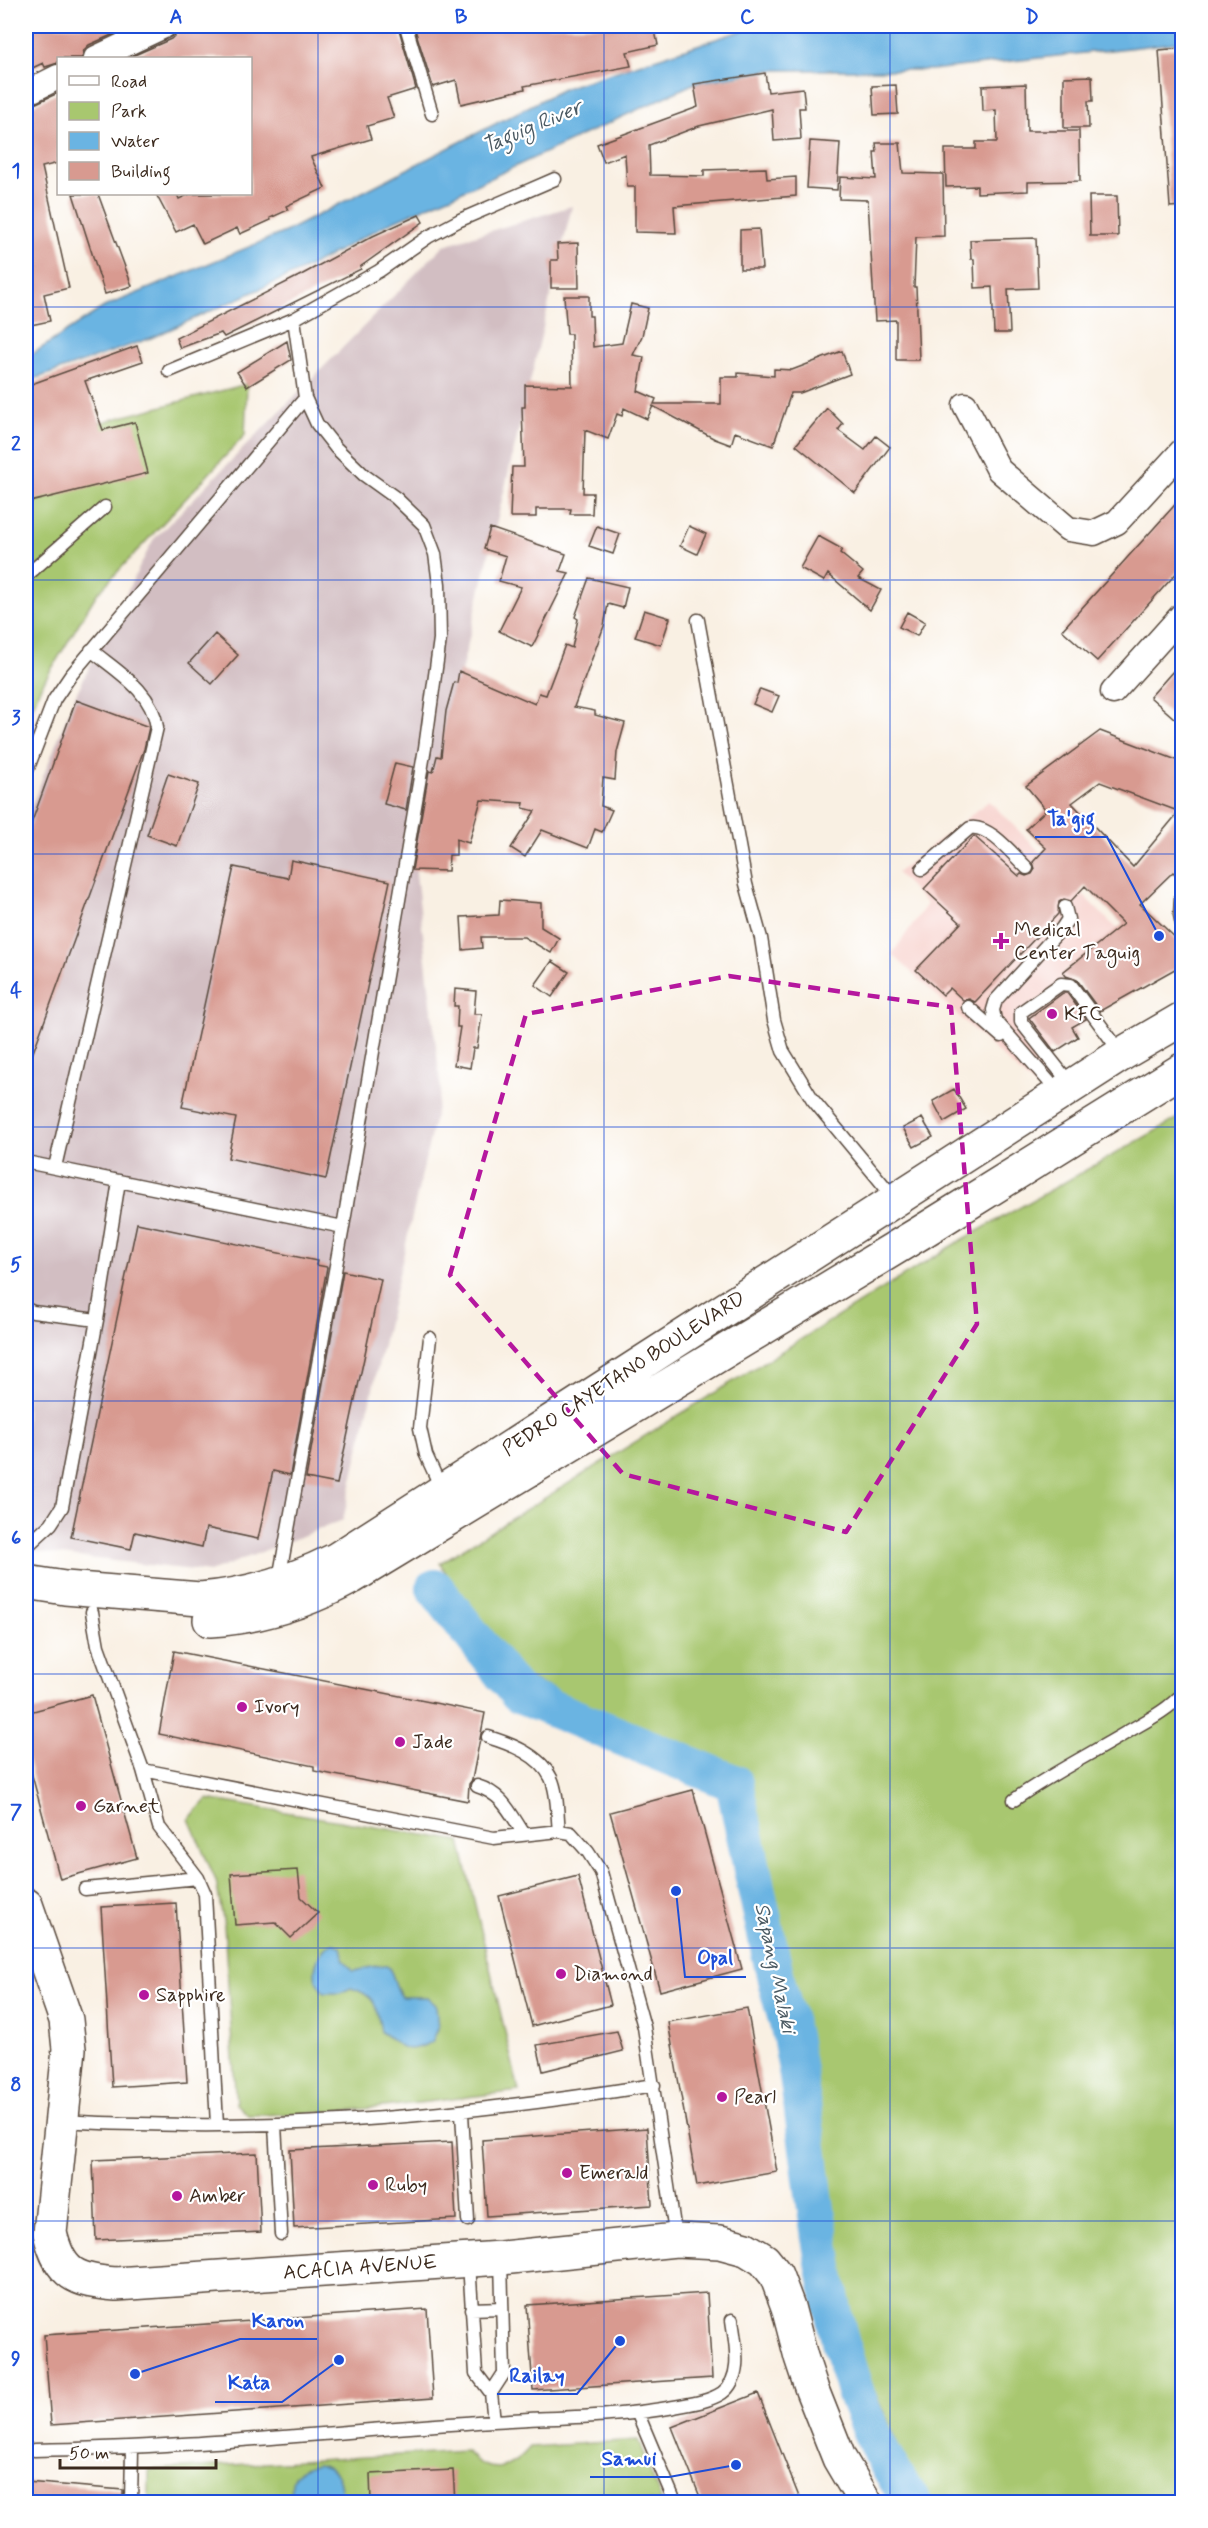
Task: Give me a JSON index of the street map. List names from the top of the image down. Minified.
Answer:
{"streets":{"main road":["PEDRO CAYETANO BOULEVARD","ACACIA AVENUE"]},"water":["Taguig River","Sapang Malaki"],"places":{"other":["Ta'gig","KFC","Ivory","Jade","Garnet","Opal","Diamond","Sapphire","Pearl","Emerald","Ruby","Amber","Railay","Kata","Karon","Samui"],"health":["Medical Center Taguig"]},"legend":["Road","Park","Water","Building"],"scale_bar":"50 m","grid":{"columns":["A","B","C","D"],"rows":["1","2","3","4","5","6","7","8","9"]}}
